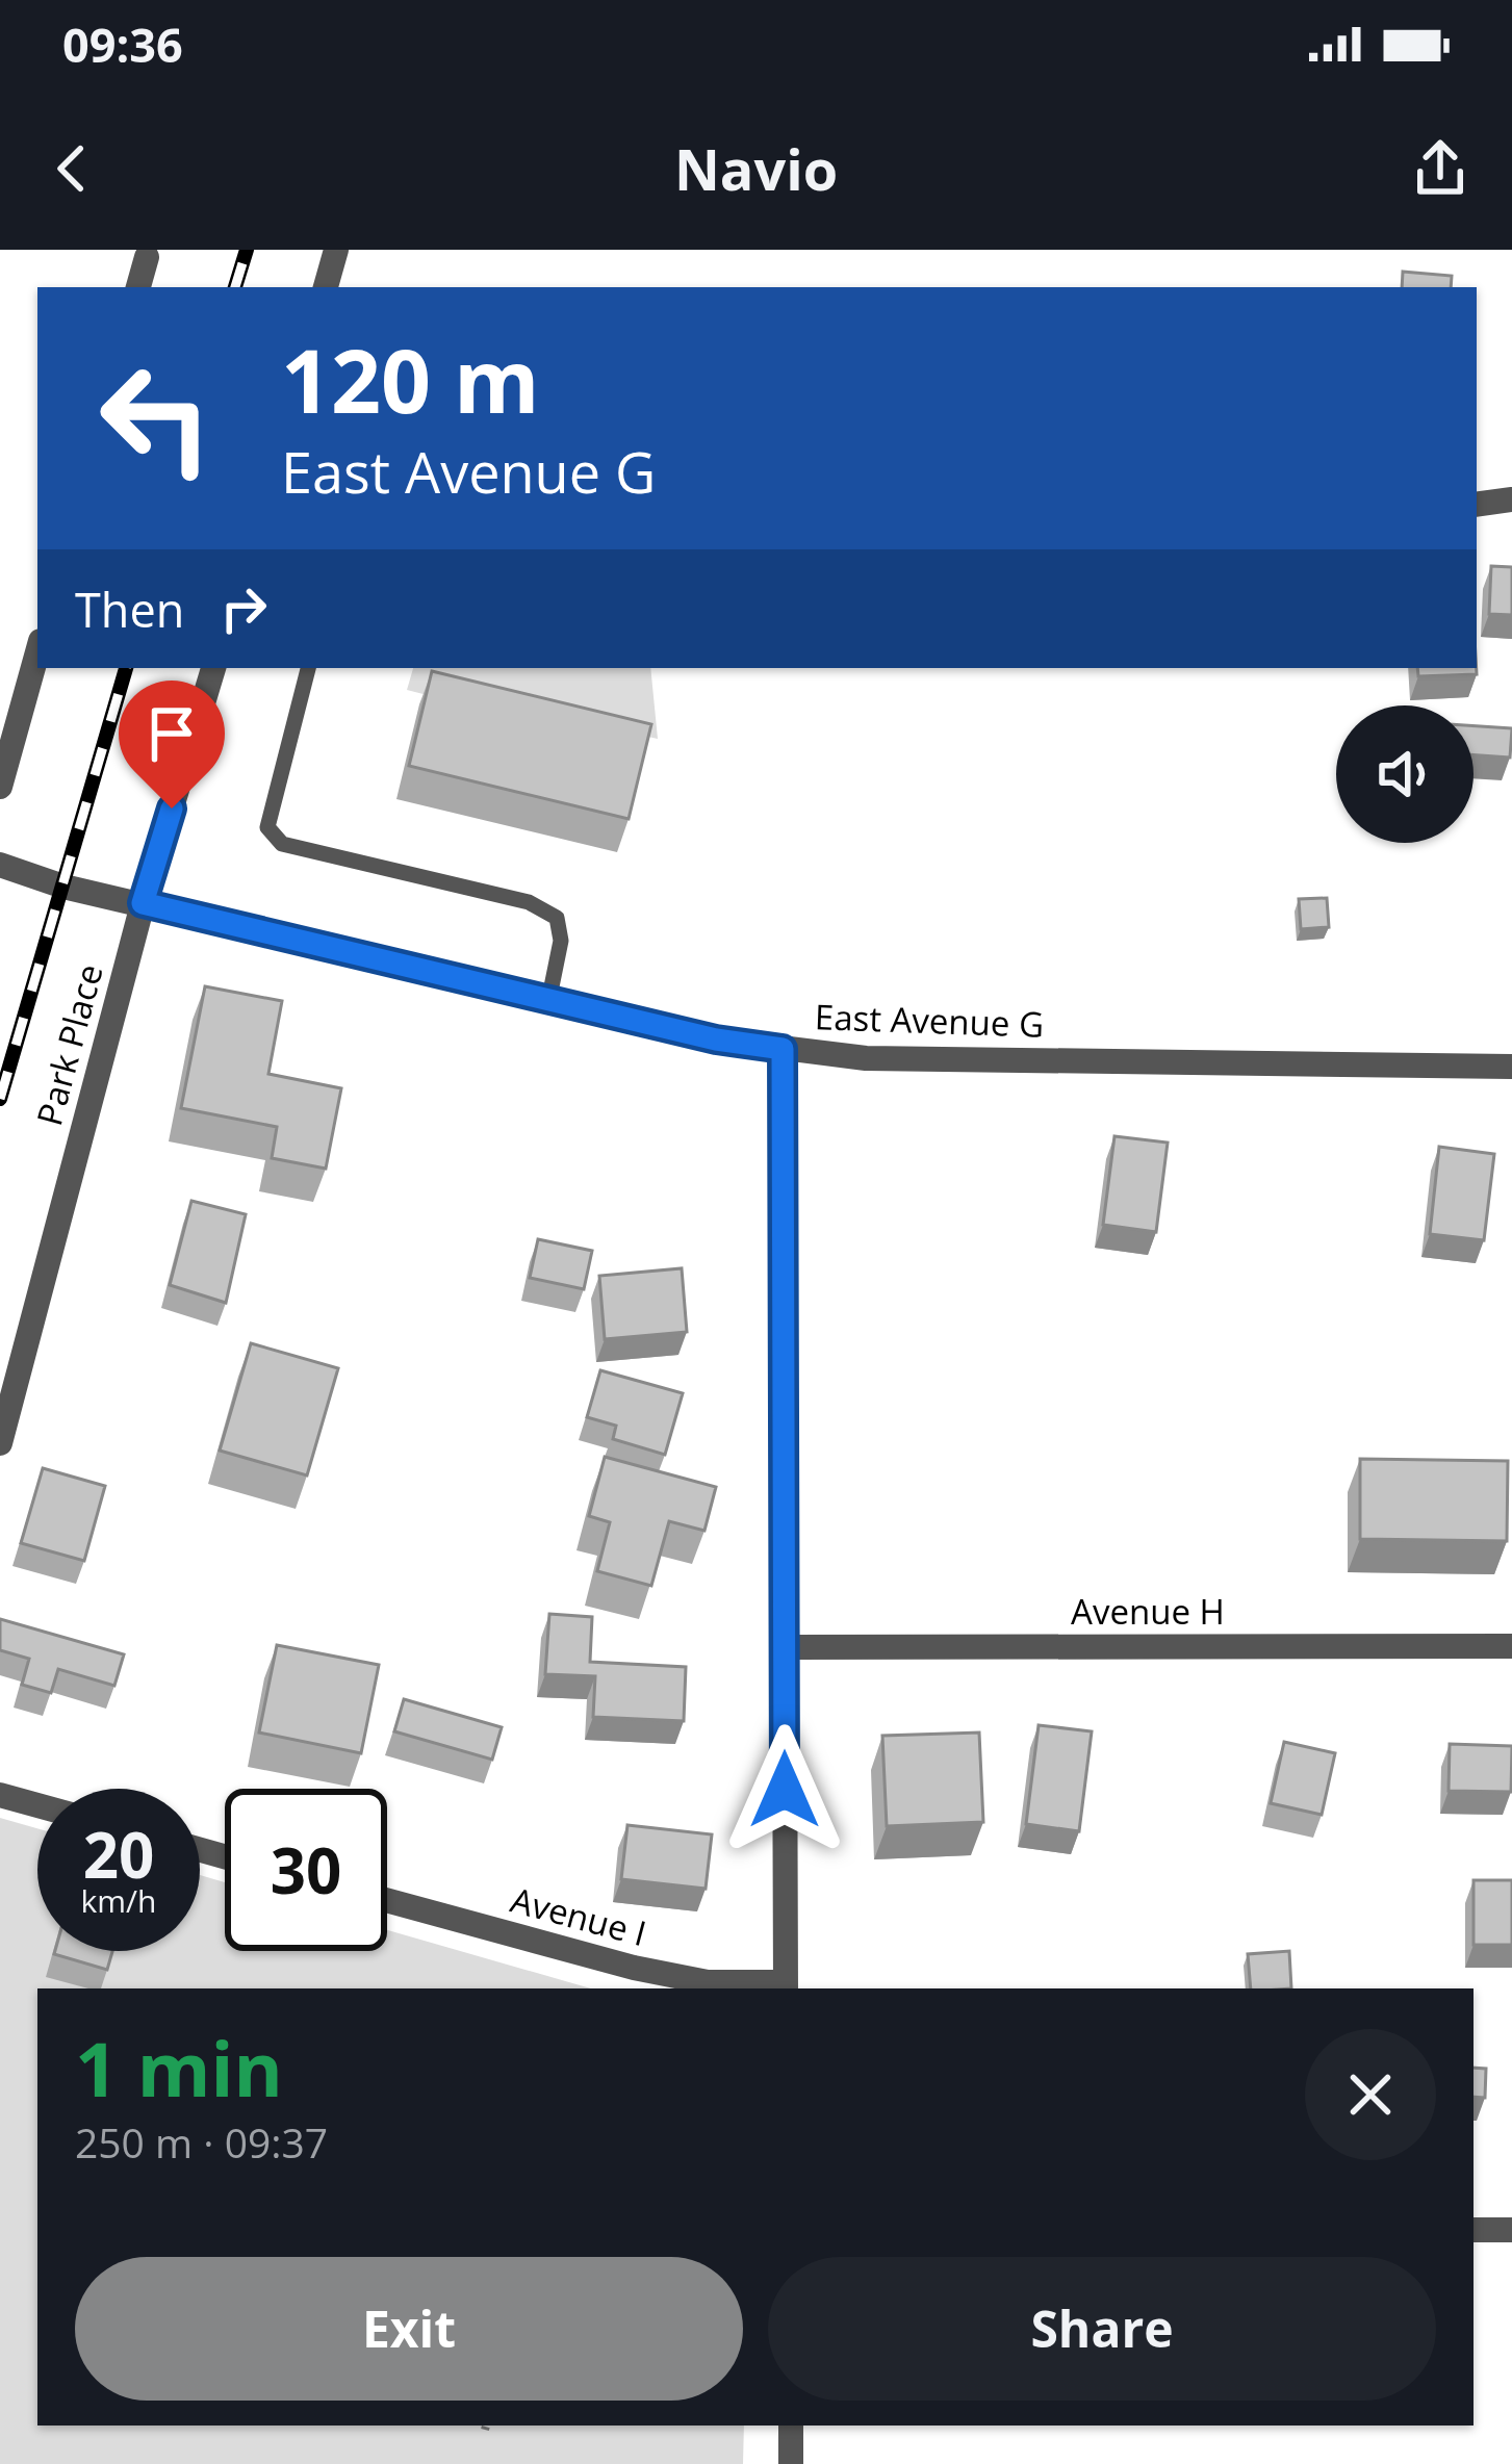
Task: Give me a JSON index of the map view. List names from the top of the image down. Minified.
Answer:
{"streets":{"street":["East Avenue G","Park Place","Avenue H","Avenue I"]},"crossings":[["East Avenue G","Park Place"]],"page":{"status":"09:36","header":"Navio","turn":["120 m","East Avenue G"],"then":"Then","speed":"20 km/h","limit":"30","heading":["1 min","250 m · 09:37"],"buttons":["Exit","Share"]}}
